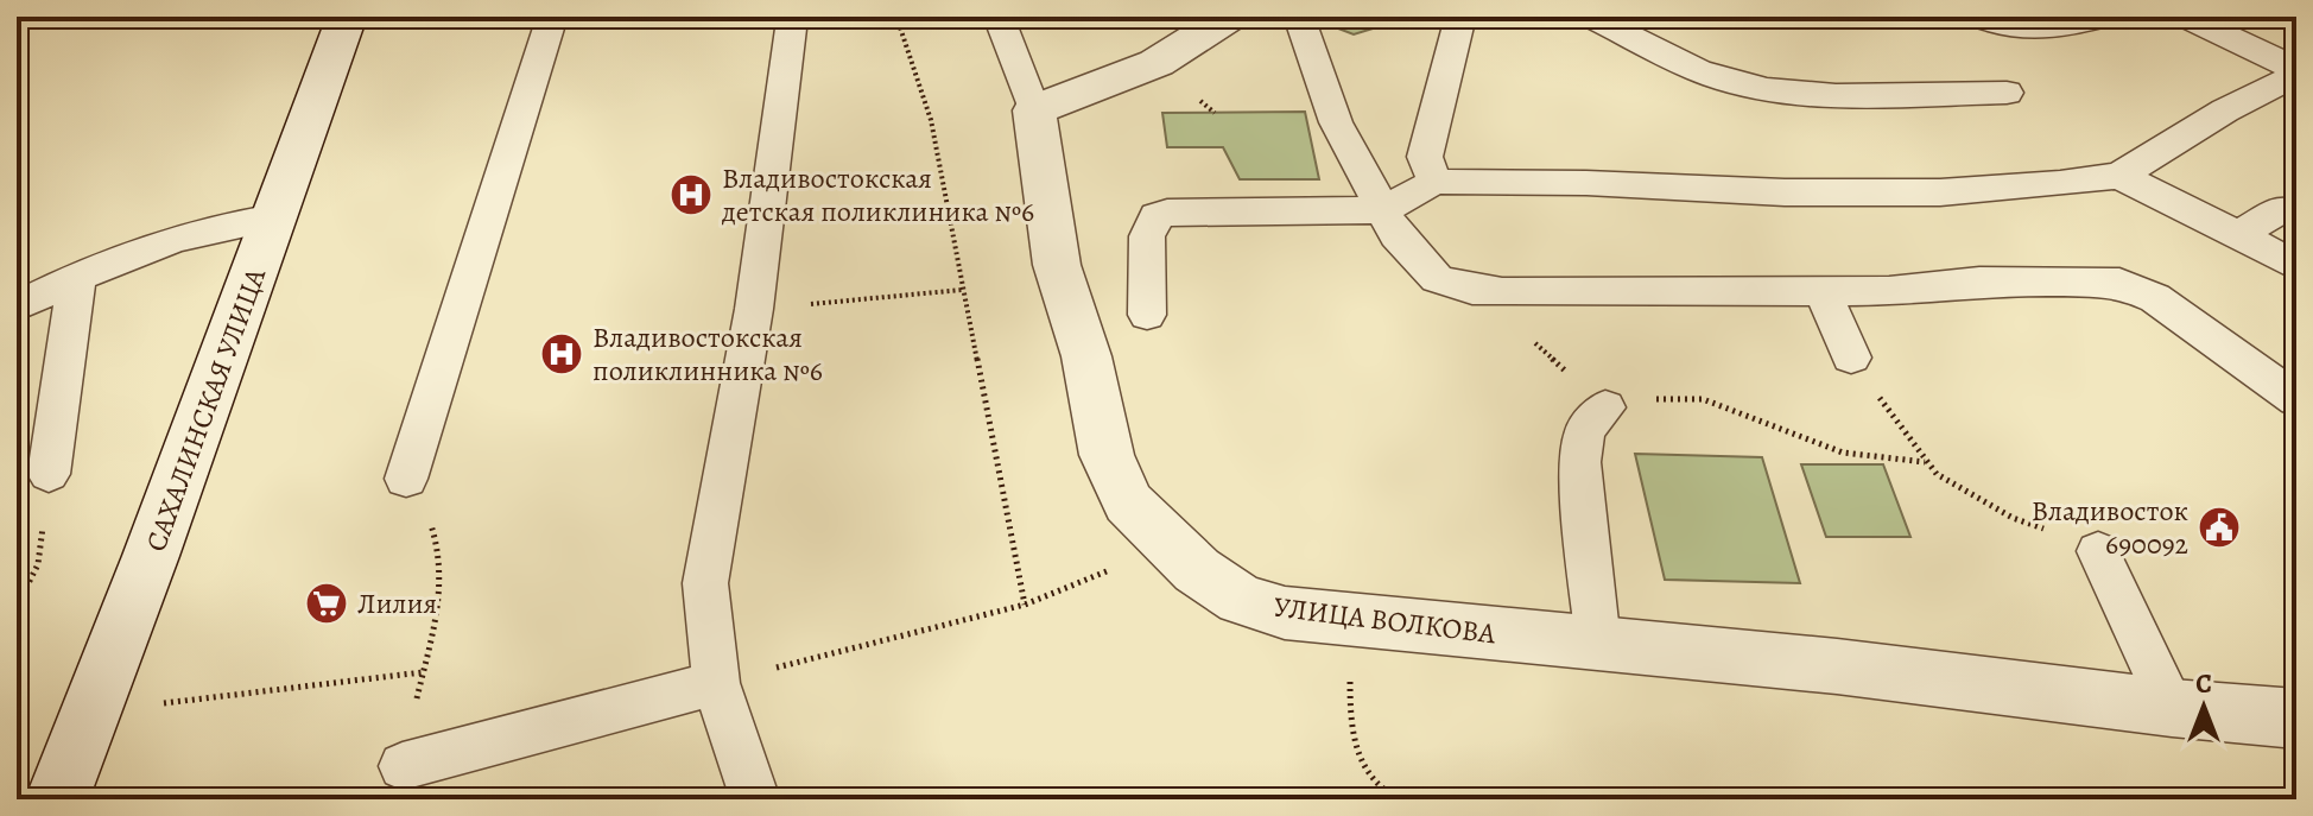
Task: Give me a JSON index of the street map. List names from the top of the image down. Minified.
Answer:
{"streets":{"street":["САХАЛИНСКАЯ УЛИЦА","УЛИЦА ВОЛКОВА"]},"places":{"hospital":["Владивостокская детская поликлиника №6","Владивостокская поликлинника №6"],"public building":["Владивосток 690092"],"supermarket":["Лилия"]},"north":"top"}
